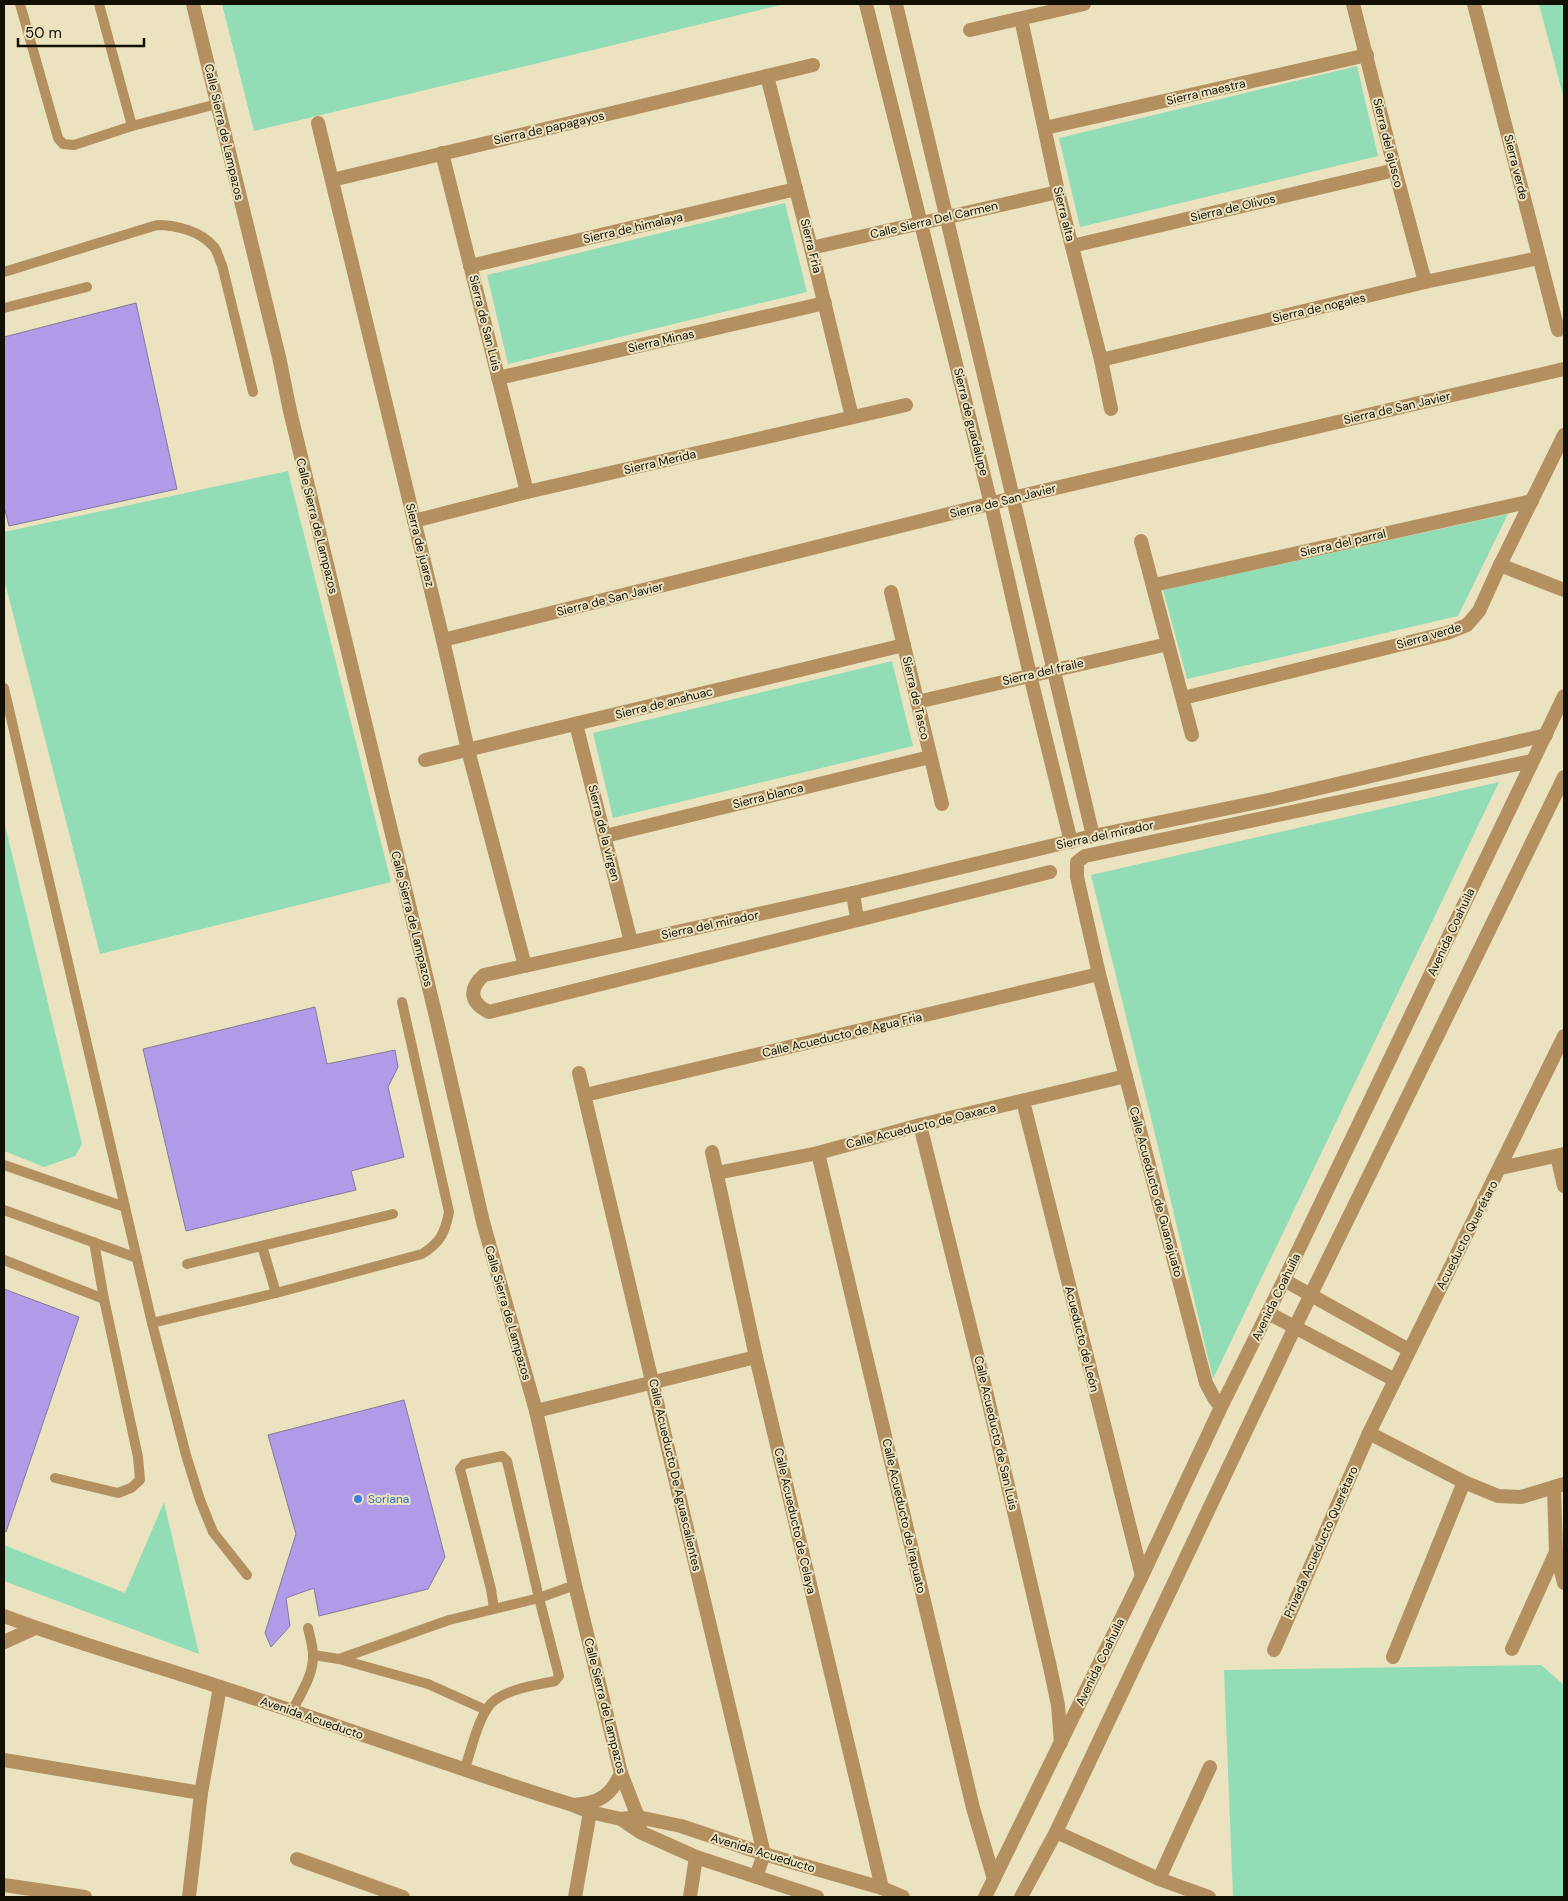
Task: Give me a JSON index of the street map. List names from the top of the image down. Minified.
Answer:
{"streets":{"street":["Sierra maestra","Sierra de papagayos","Calle Sierra de Lampazos","Sierra del ajusco","Sierra verde","Sierra de Olivos","Sierra alta","Calle Sierra Del Carmen","Sierra de himalaya","Sierra Fria","Sierra de nogales","Sierra de San Luis","Sierra Minas","Sierra de San Javier","Sierra de guadalupe","Sierra Merida","Sierra del parral","Sierra de juarez","Sierra del fraile","Sierra de Tasco","Sierra de anahuac","Sierra blanca","Sierra de la virgen","Sierra del mirador","Avenida Coahuila","Calle Acueducto de Agua Fria","Calle Acueducto de Oaxaca","Calle Acueducto de Guanajuato","Acueducto Querétaro","Acueducto de León","Calle Acueducto de San Luis","Calle Acueducto De Aguascalientes","Calle Acueducto de Irapuato","Calle Acueducto de Celaya","Privada Acueducto Querétaro","Avenida Acueducto"]},"crossings":[["Sierra maestra","Sierra del ajusco"],["Sierra maestra","Sierra alta"],["Sierra de papagayos","Sierra Fria"],["Sierra de papagayos","Sierra de San Luis"],["Sierra de papagayos","Sierra de juarez"],["Calle Sierra de Lampazos","Avenida Acueducto"],["Sierra del ajusco","Sierra de Olivos"],["Sierra del ajusco","Sierra de nogales"],["Sierra verde","Sierra de nogales"],["Sierra verde","Sierra del parral"],["Sierra de Olivos","Sierra alta"],["Sierra alta","Calle Sierra Del Carmen"],["Sierra alta","Sierra de nogales"],["Calle Sierra Del Carmen","Sierra Fria"],["Calle Sierra Del Carmen","Sierra de guadalupe"],["Sierra de himalaya","Sierra Fria"],["Sierra de himalaya","Sierra de San Luis"],["Sierra Fria","Sierra Minas"],["Sierra Fria","Sierra Merida"],["Sierra de San Luis","Sierra Minas"],["Sierra de San Luis","Sierra Merida"],["Sierra de San Javier","Sierra de guadalupe"],["Sierra de San Javier","Sierra de juarez"],["Sierra de guadalupe","Sierra del fraile"],["Sierra de guadalupe","Sierra del mirador"],["Sierra Merida","Sierra de juarez"],["Sierra de juarez","Sierra de anahuac"],["Sierra de juarez","Sierra del mirador"],["Sierra del fraile","Sierra de Tasco"],["Sierra de Tasco","Sierra de anahuac"],["Sierra de Tasco","Sierra blanca"],["Sierra de anahuac","Sierra de la virgen"],["Sierra blanca","Sierra de la virgen"],["Sierra de la virgen","Sierra del mirador"],["Sierra del mirador","Avenida Coahuila"],["Sierra del mirador","Calle Acueducto de Guanajuato"],["Avenida Coahuila","Calle Acueducto de Guanajuato"],["Avenida Coahuila","Acueducto de León"],["Avenida Coahuila","Calle Acueducto de San Luis"],["Avenida Coahuila","Calle Acueducto de Irapuato"],["Calle Acueducto de Agua Fria","Calle Acueducto de Guanajuato"],["Calle Acueducto de Agua Fria","Calle Acueducto De Aguascalientes"],["Calle Acueducto de Oaxaca","Calle Acueducto de Guanajuato"],["Calle Acueducto de Oaxaca","Acueducto de León"],["Calle Acueducto de Oaxaca","Calle Acueducto de San Luis"],["Calle Acueducto de Oaxaca","Calle Acueducto de Irapuato"],["Calle Acueducto de Oaxaca","Calle Acueducto de Celaya"],["Acueducto Querétaro","Privada Acueducto Querétaro"],["Calle Acueducto De Aguascalientes","Avenida Acueducto"],["Calle Acueducto de Celaya","Avenida Acueducto"]],"places":["Soriana"],"scale_bar":"50 m"}
